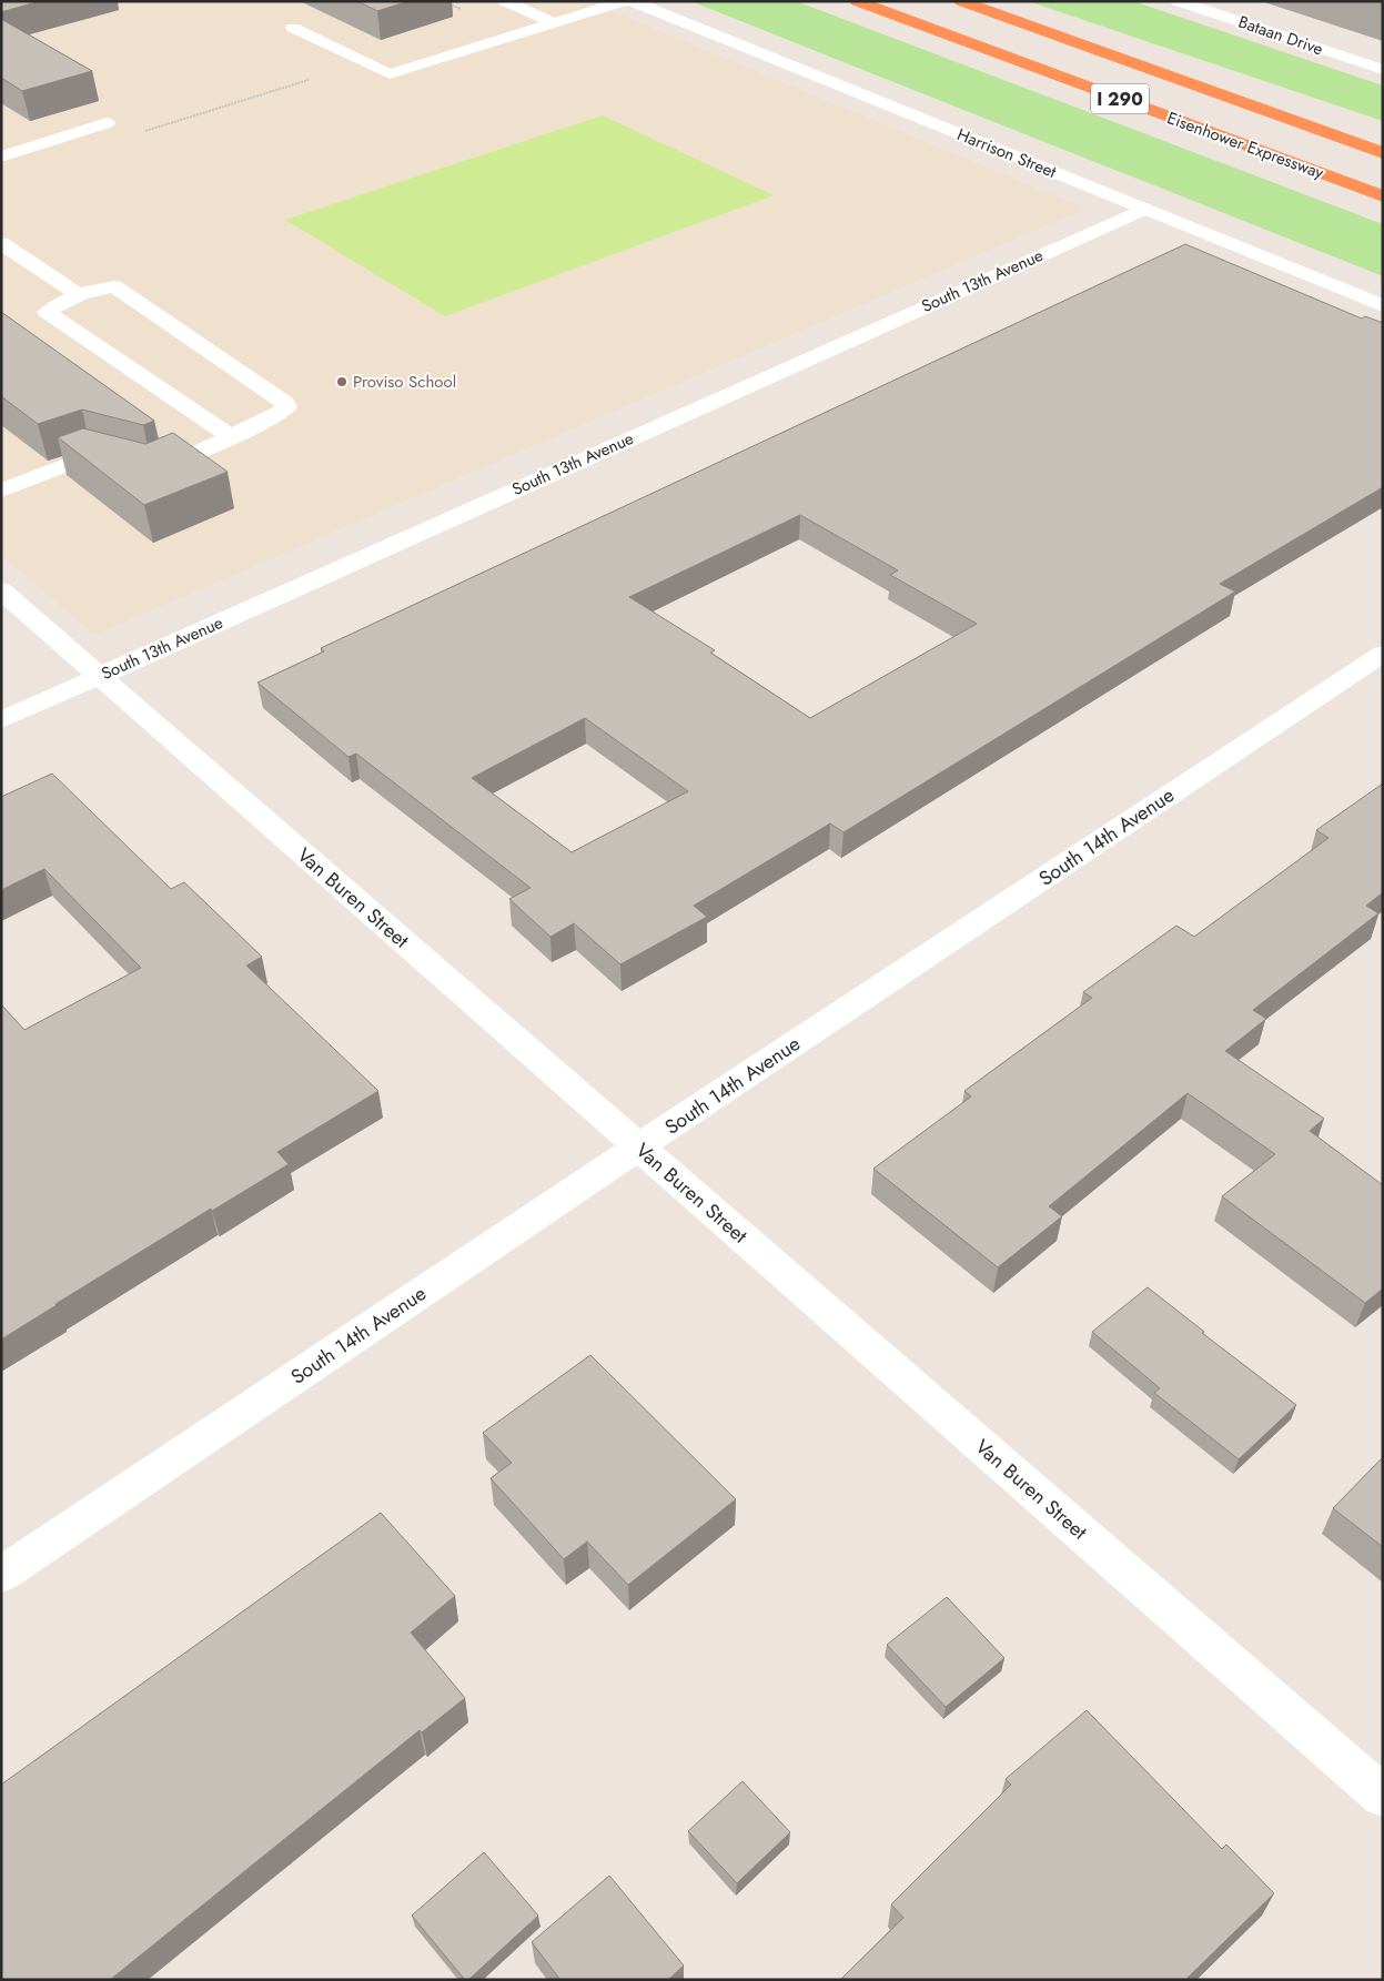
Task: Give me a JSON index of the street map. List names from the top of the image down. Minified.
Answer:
{"streets":{"highway":["I 290","Eisenhower Expressway"],"street":["Bataan Drive","Harrison Street","South 13th Avenue","South 14th Avenue","Van Buren Street"]},"crossings":[["Harrison Street","South 13th Avenue"],["South 13th Avenue","Van Buren Street"],["South 14th Avenue","Van Buren Street"]],"places":["Proviso School"]}
